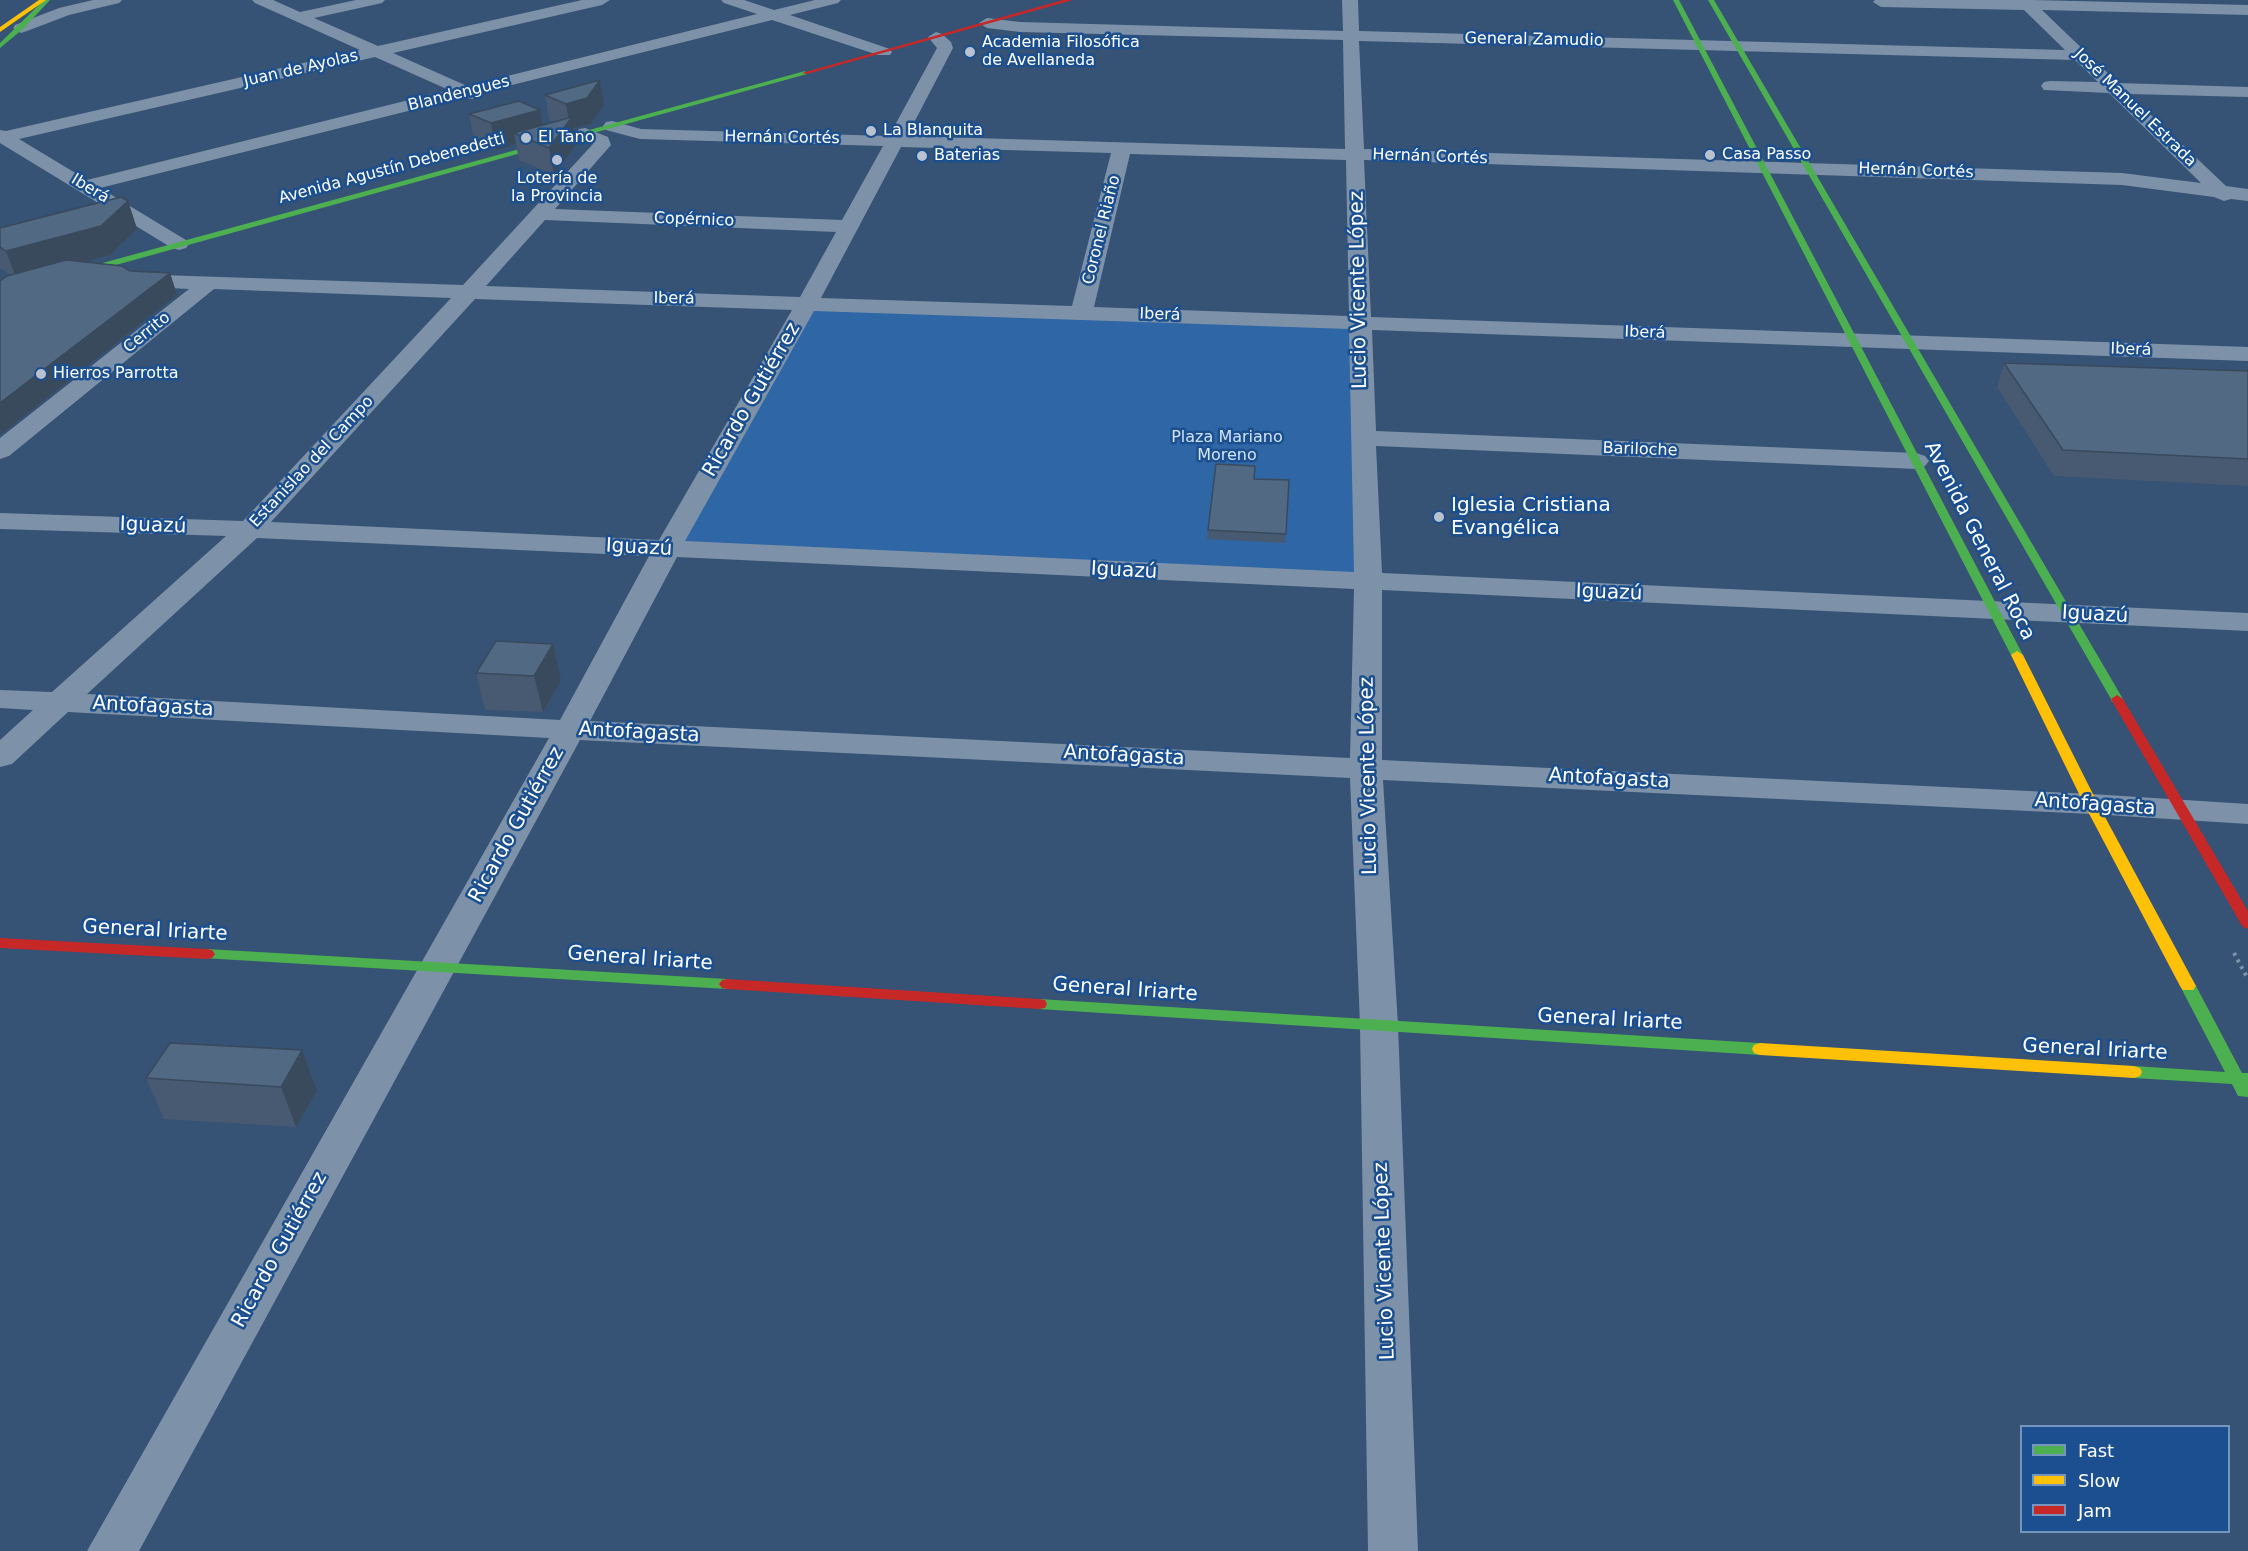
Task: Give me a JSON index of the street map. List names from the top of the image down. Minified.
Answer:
{"streets":{"main road":["Avenida Agustín Debenedetti","Avenida General Roca","General Iriarte"],"street":["General Zamudio","Juan de Ayolas","Blandengues","José Manuel Estrada","Hernán Cortés","Iberá","Copérnico","Coronel Riaño","Lucio Vicente López","Cerrito","Ricardo Gutiérrez","Bariloche","Estanislao del Campo","Iguazú","Antofagasta"]},"crossings":[["General Zamudio","José Manuel Estrada"],["General Zamudio","Avenida Agustín Debenedetti"],["General Zamudio","Lucio Vicente López"],["General Zamudio","Avenida General Roca"],["Juan de Ayolas","Iberá"],["Blandengues","Iberá"],["José Manuel Estrada","Hernán Cortés"],["Hernán Cortés","Avenida Agustín Debenedetti"],["Hernán Cortés","Coronel Riaño"],["Hernán Cortés","Lucio Vicente López"],["Hernán Cortés","Ricardo Gutiérrez"],["Hernán Cortés","Estanislao del Campo"],["Hernán Cortés","Avenida General Roca"],["Avenida Agustín Debenedetti","Iberá"],["Avenida Agustín Debenedetti","Ricardo Gutiérrez"],["Avenida Agustín Debenedetti","Estanislao del Campo"],["Iberá","Coronel Riaño"],["Iberá","Lucio Vicente López"],["Iberá","Cerrito"],["Iberá","Ricardo Gutiérrez"],["Iberá","Estanislao del Campo"],["Iberá","Avenida General Roca"],["Copérnico","Ricardo Gutiérrez"],["Copérnico","Estanislao del Campo"],["Lucio Vicente López","Bariloche"],["Lucio Vicente López","Iguazú"],["Lucio Vicente López","Antofagasta"],["Lucio Vicente López","General Iriarte"],["Ricardo Gutiérrez","Iguazú"],["Ricardo Gutiérrez","Antofagasta"],["Ricardo Gutiérrez","General Iriarte"],["Bariloche","Avenida General Roca"],["Estanislao del Campo","Iguazú"],["Estanislao del Campo","Antofagasta"],["Iguazú","Avenida General Roca"],["Avenida General Roca","Antofagasta"],["Avenida General Roca","General Iriarte"]],"parks":["Plaza Mariano Moreno"],"places":["Academia Filosófica de Avellaneda","La Blanquita","El Tano","Casa Passo","Baterias","Lotería de la Provincia","Hierros Parrotta","Iglesia Cristiana Evangélica"],"legend":["Fast","Slow","Jam"]}
